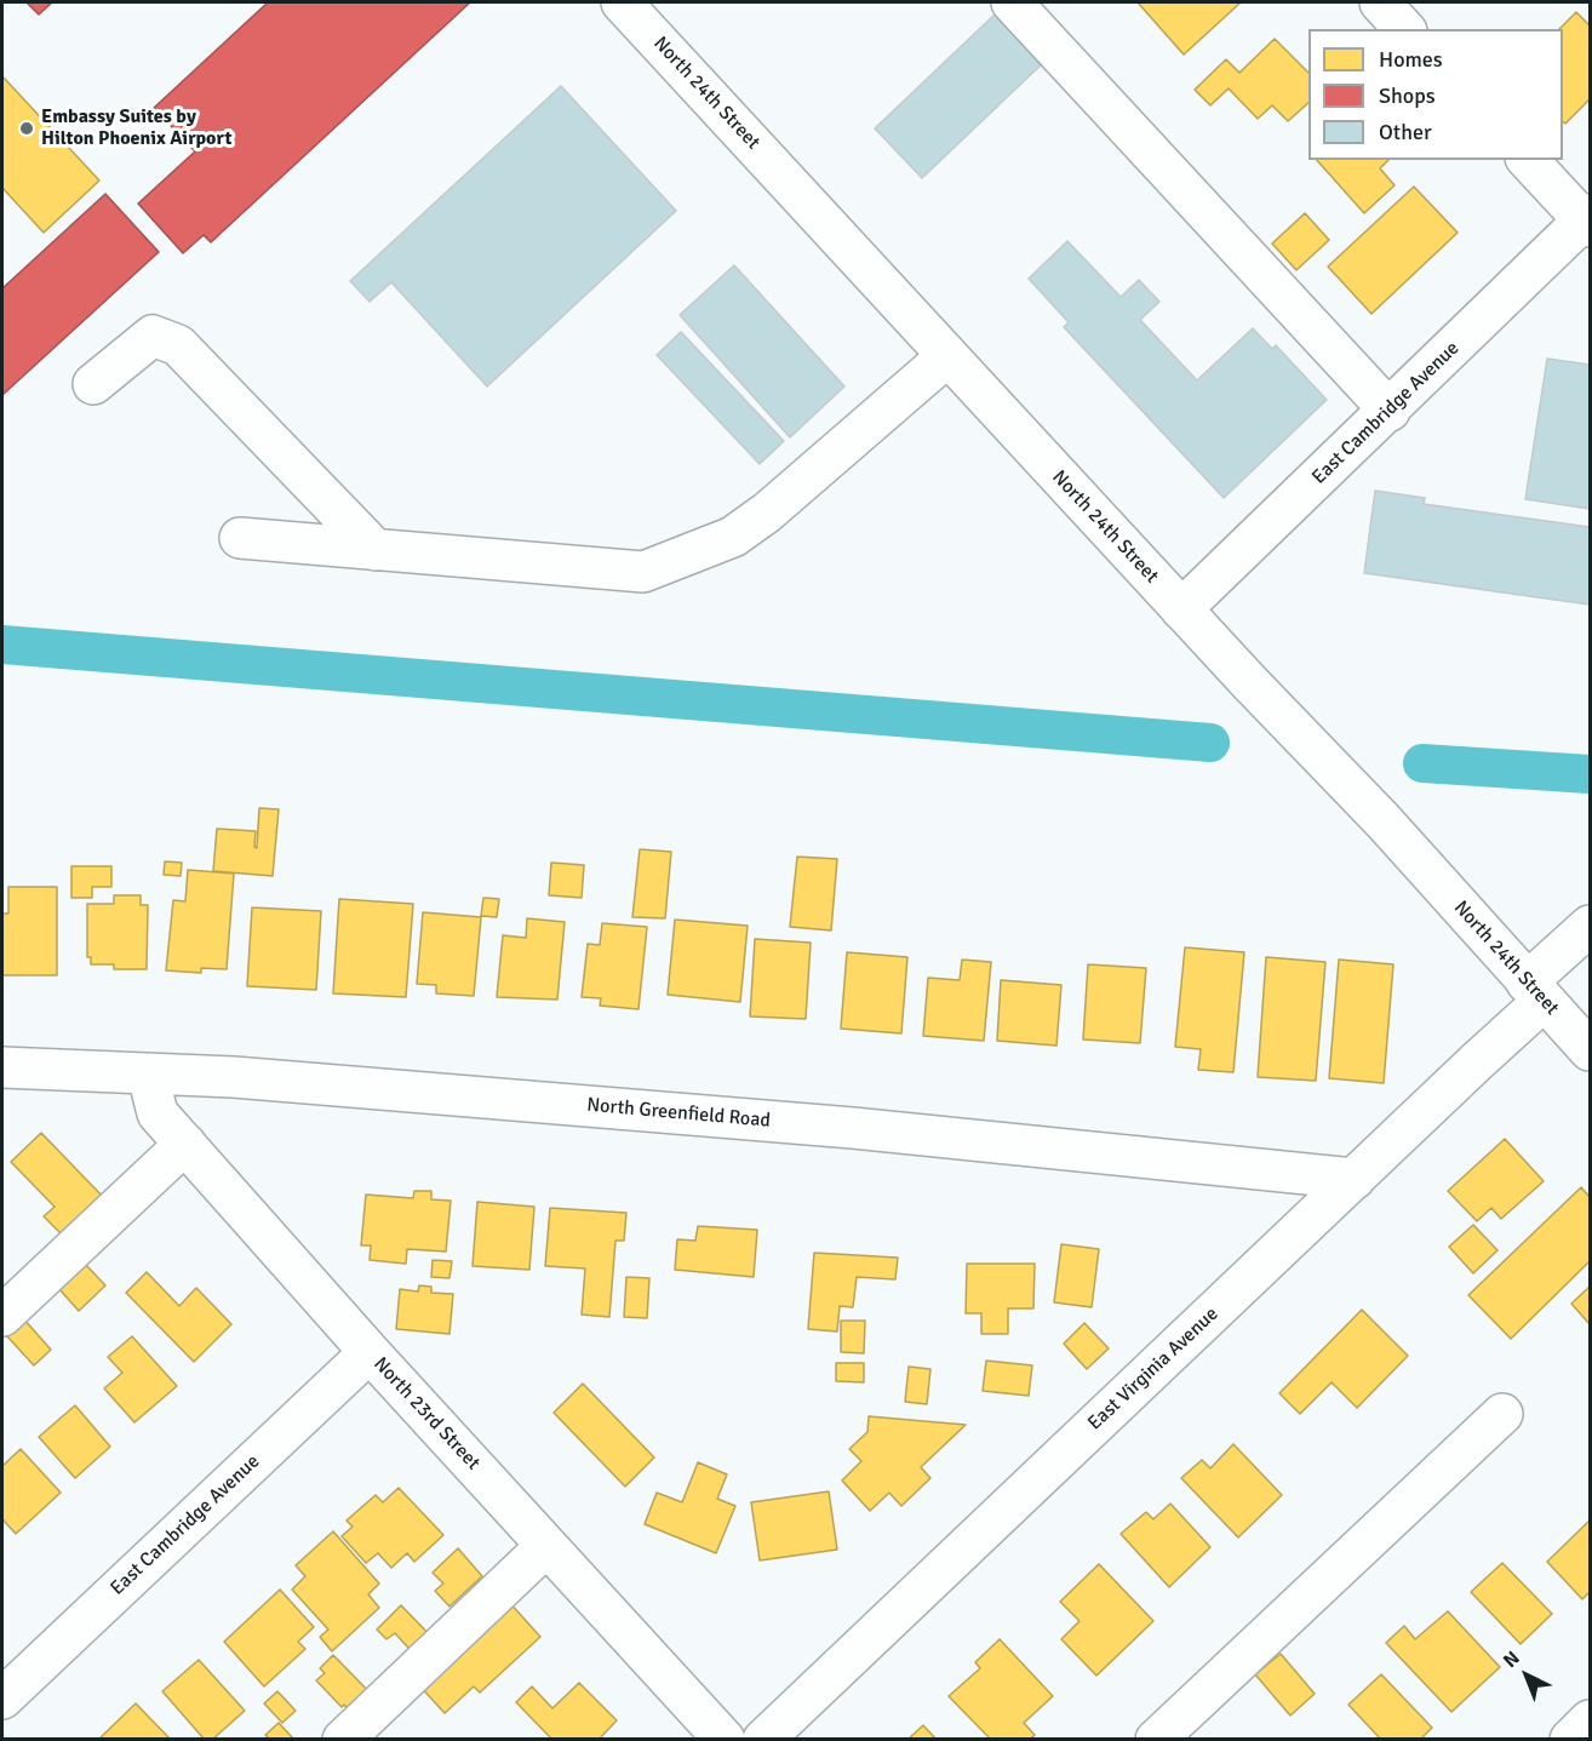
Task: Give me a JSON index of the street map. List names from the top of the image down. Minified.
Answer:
{"streets":{"street":["North 24th Street","East Cambridge Avenue","North Greenfield Road","East Virginia Avenue","North 23rd Street"]},"crossings":[["North 24th Street","East Cambridge Avenue"],["North 24th Street","East Virginia Avenue"],["East Cambridge Avenue","North 23rd Street"],["North Greenfield Road","East Virginia Avenue"],["North Greenfield Road","North 23rd Street"]],"places":["Embassy Suites by Hilton Phoenix Airport"],"legend":["Homes","Shops","Other"],"north":"top left"}
